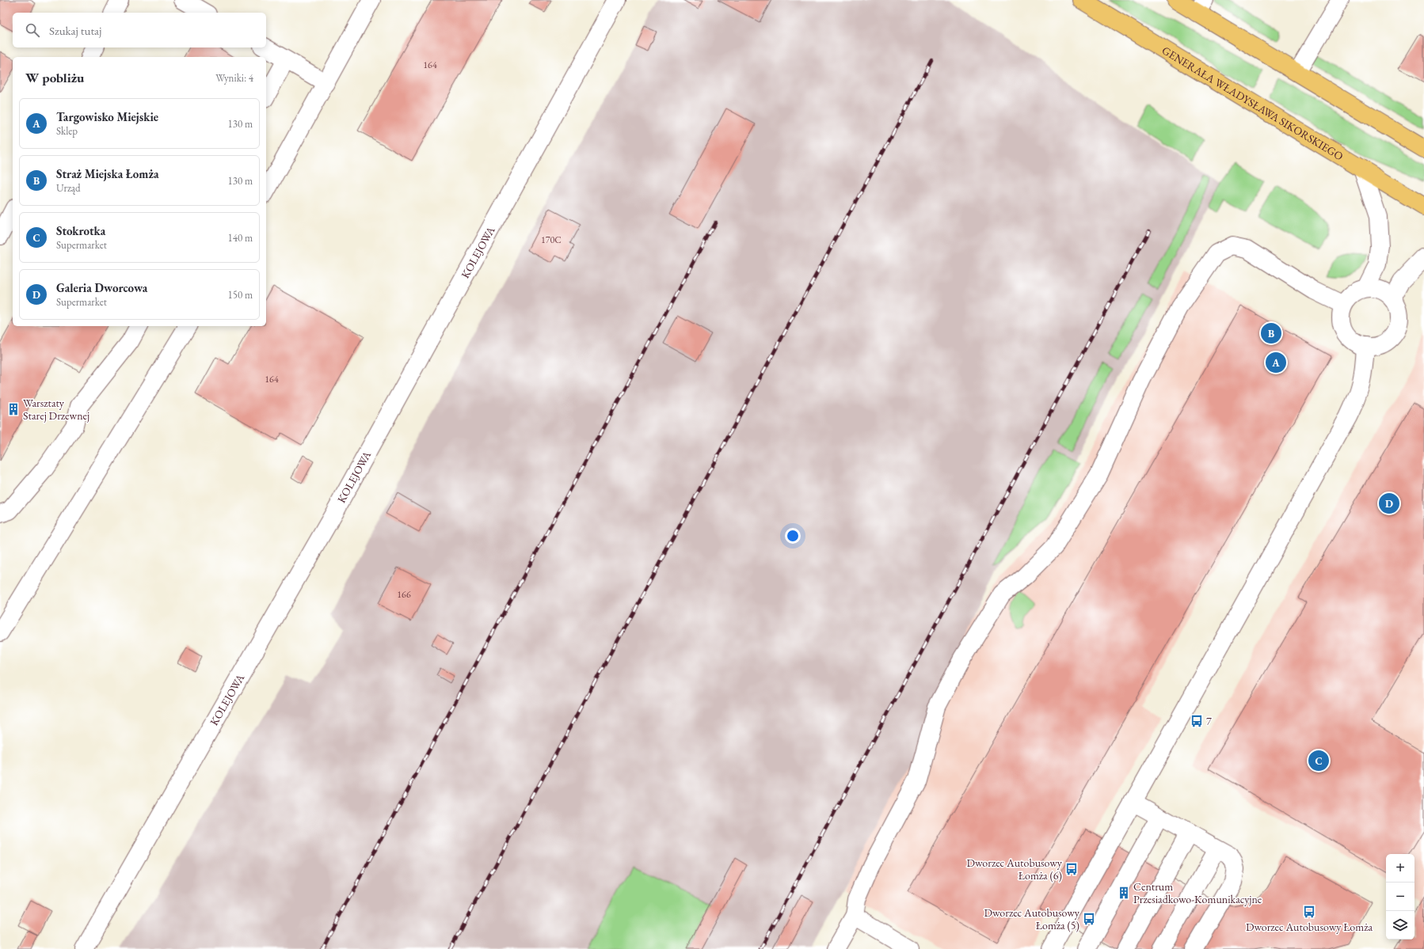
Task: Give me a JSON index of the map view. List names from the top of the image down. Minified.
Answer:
{"streets":{"main road":["GENERAŁA WŁADYSŁAWA SIKORSKIEGO"],"street":["KOLEJOWA"]},"places":{"building":["Warsztaty Starej Drzewnej","Centrum Przesiadkowo-Komunikacyjne"],"bus stop":["7","Dworzec Autobusowy Łomża (6)","Dworzec Autobusowy Łomża","Dworzec Autobusowy Łomża (5)"]},"house_numbers":["164","170C","164","166"],"page":{"search":"Szukaj tutaj","heading":["W pobliżu","Wyniki: 4"],"list":[{"mark":"A","name":"Targowisko Miejskie","note":"Sklep","value":"130 m"},{"mark":"B","name":"Straż Miejska Łomża","note":"Urząd","value":"130 m"},{"mark":"C","name":"Stokrotka","note":"Supermarket","value":"140 m"},{"mark":"D","name":"Galeria Dworcowa","note":"Supermarket","value":"150 m"}],"pins":["B","A","D","C"],"map_buttons":["+","−"]}}
